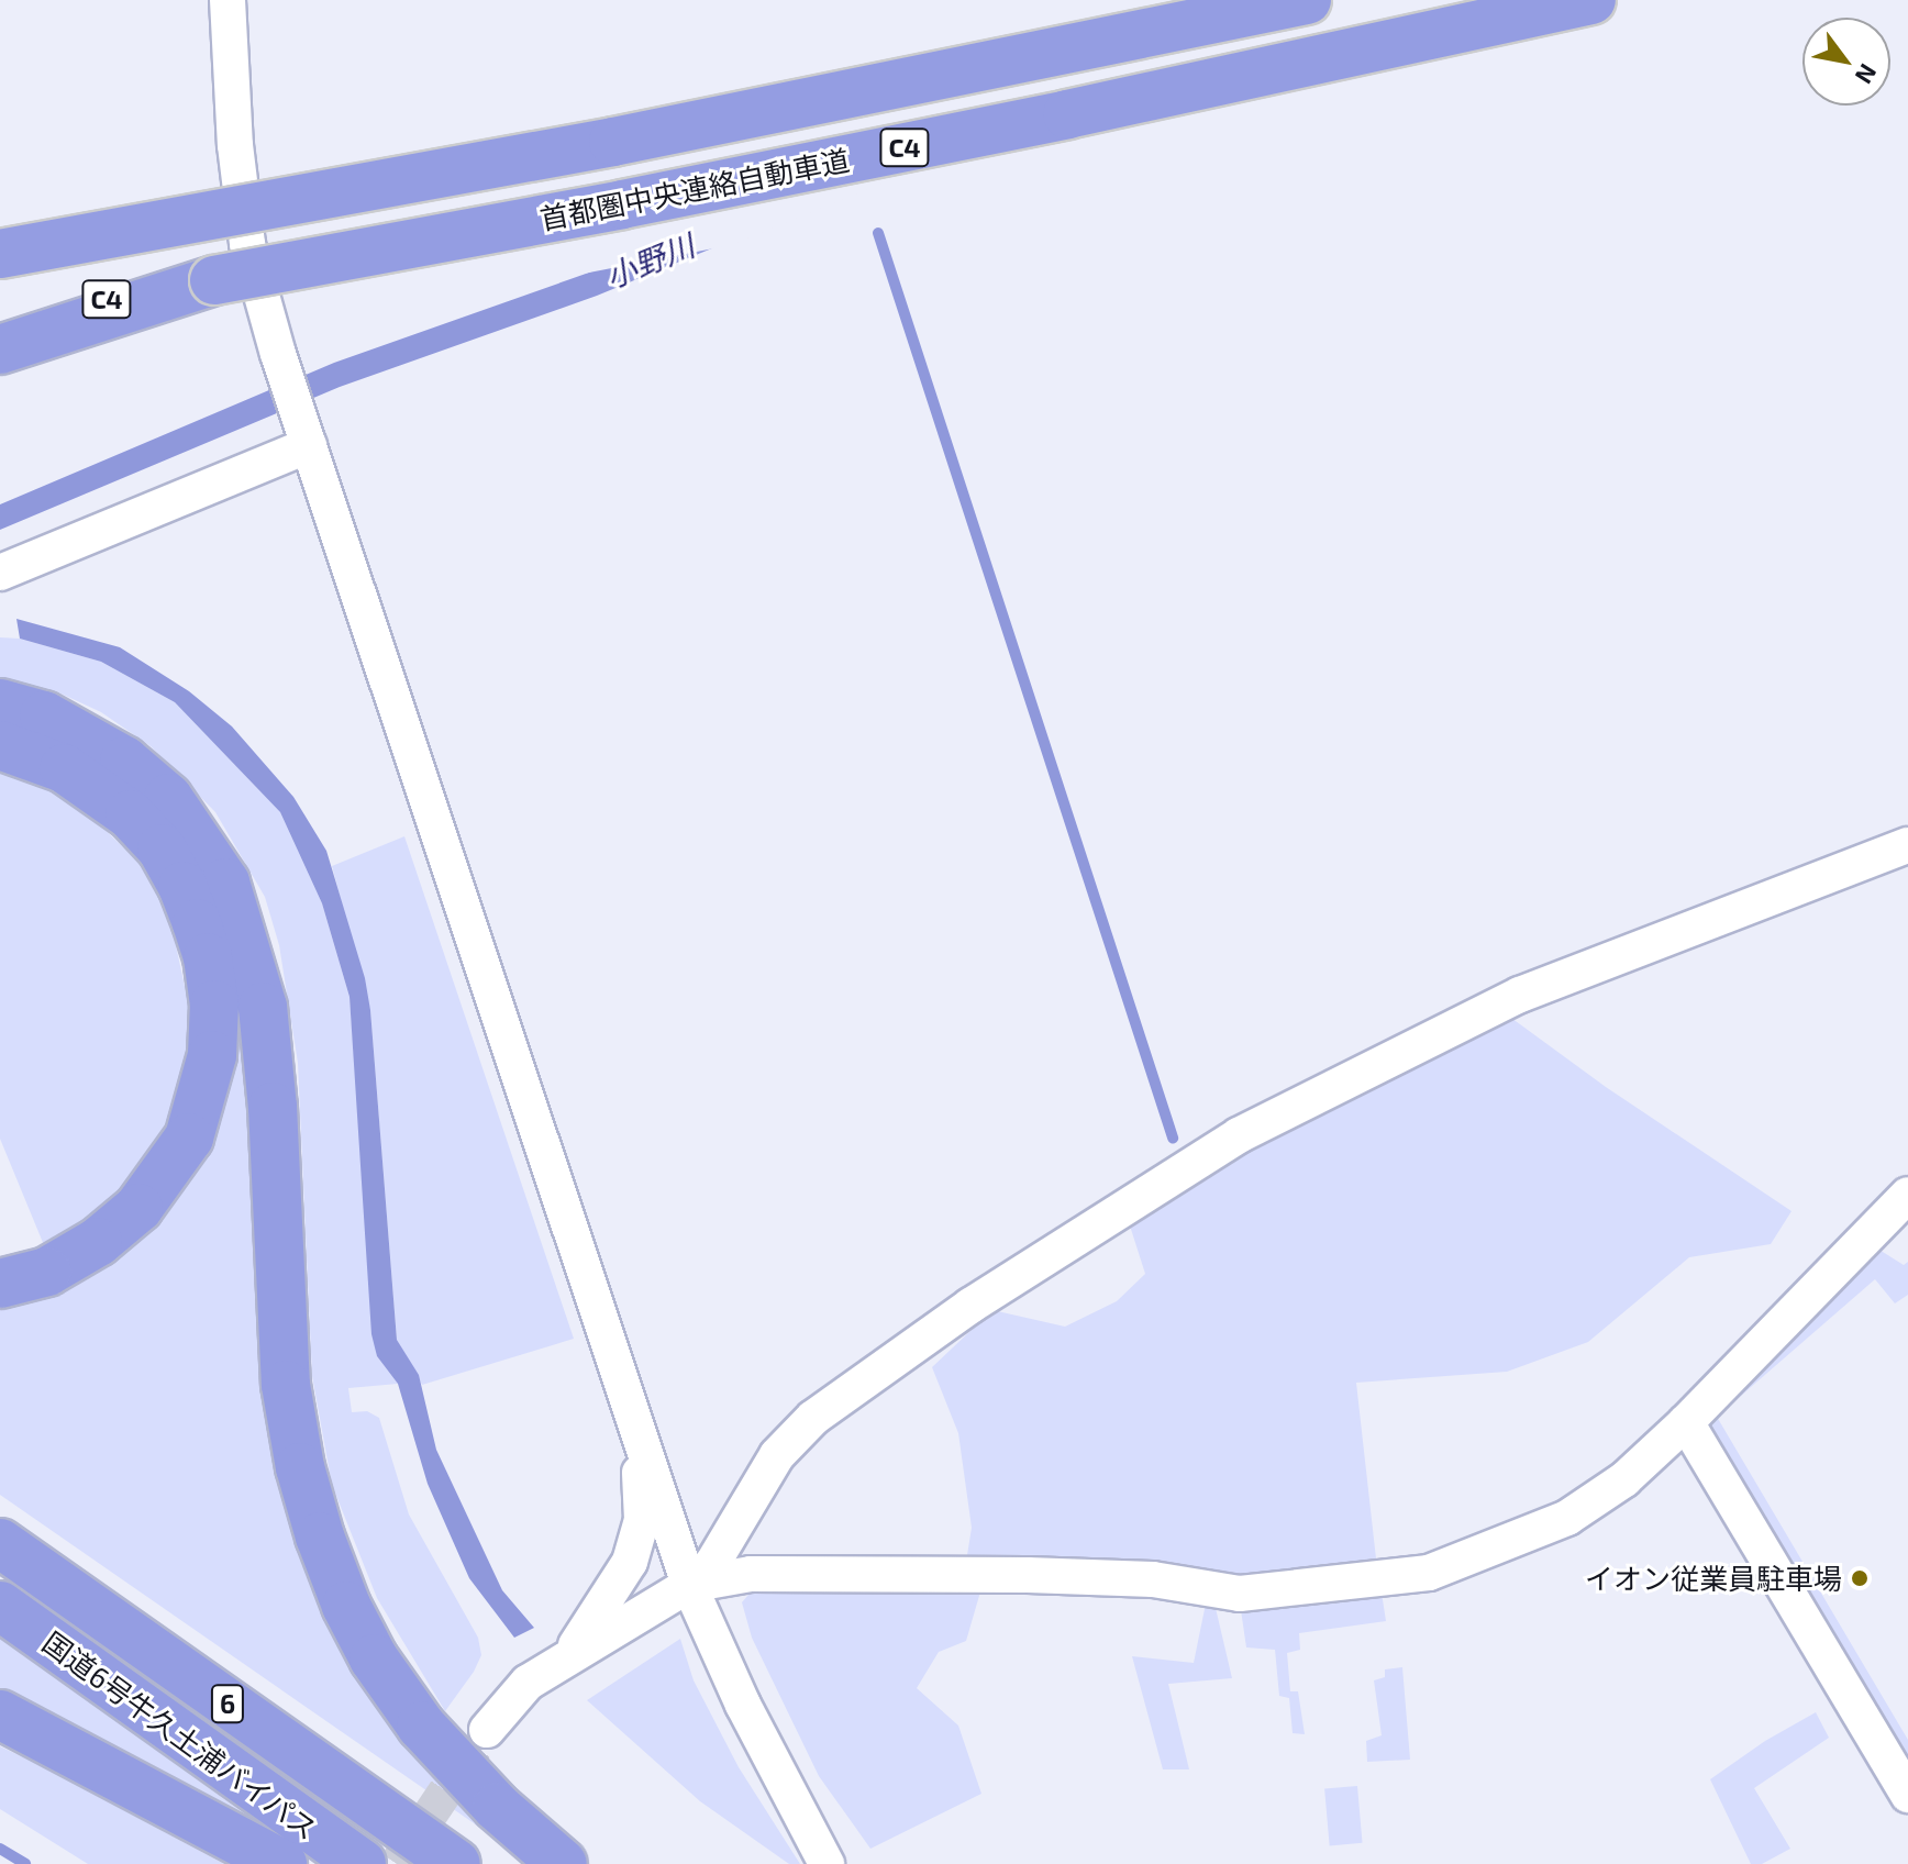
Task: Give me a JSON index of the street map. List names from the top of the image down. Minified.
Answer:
{"streets":{"highway":["C4","首都圏中央連絡自動車道","6","国道6号牛久土浦バイパス"]},"water":["小野川"],"places":["イオン従業員駐車場"],"north":"bottom right"}
